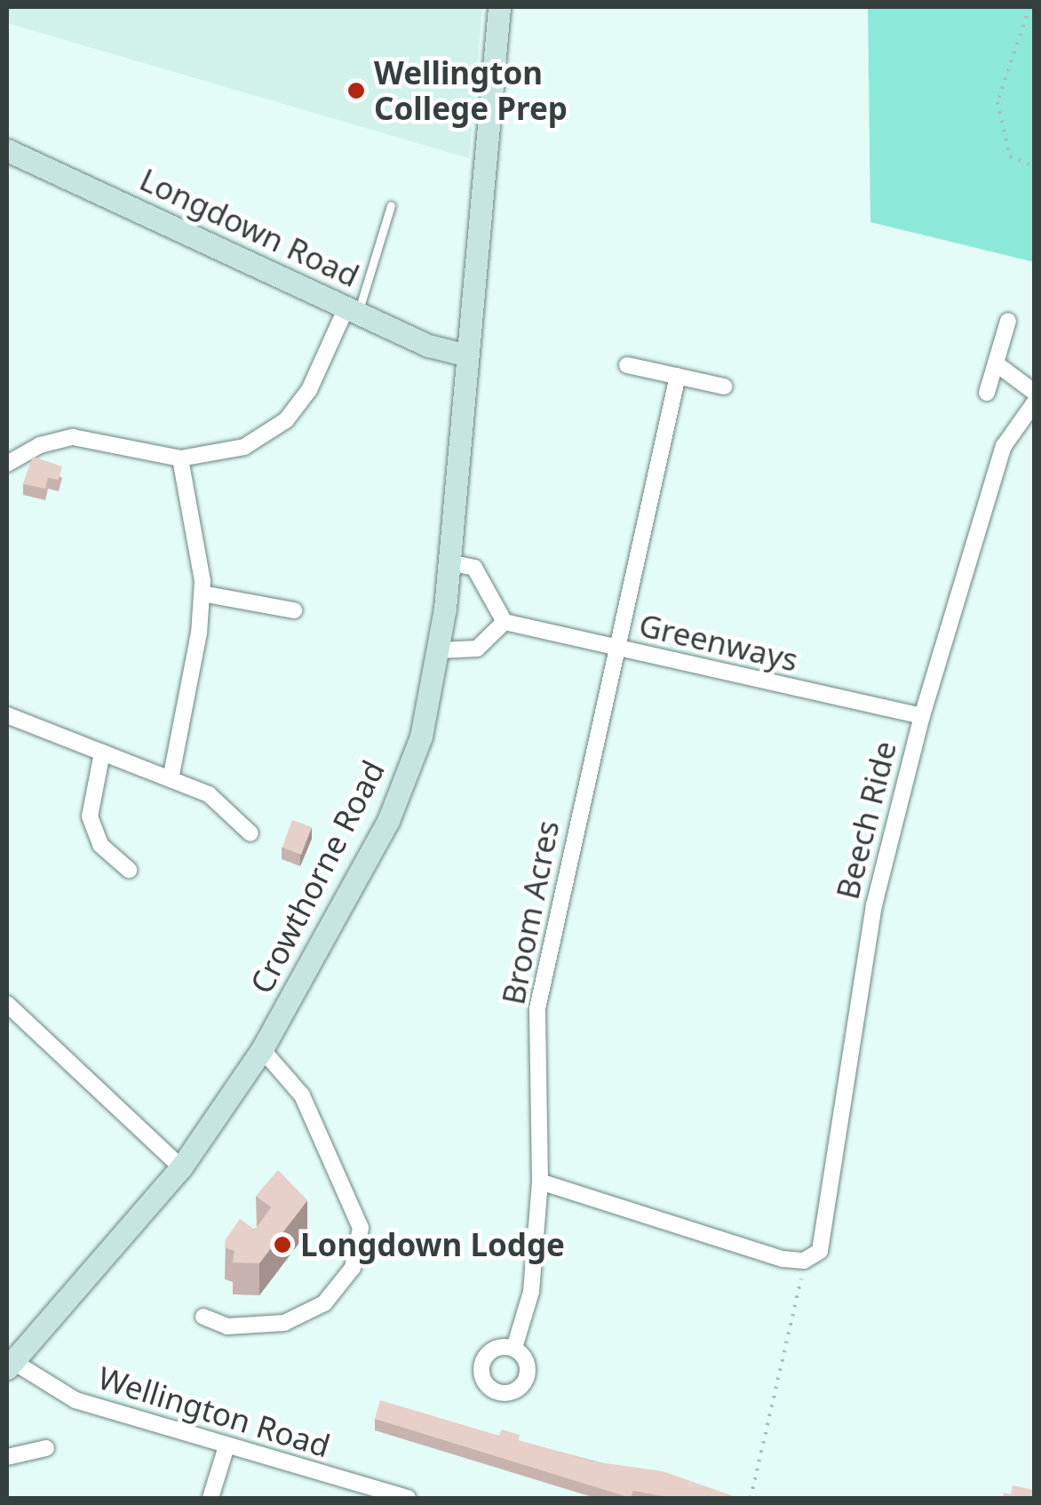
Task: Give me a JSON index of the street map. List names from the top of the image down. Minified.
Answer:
{"streets":{"street":["Longdown Road","Greenways","Beech Ride","Crowthorne Road","Broom Acres","Wellington Road"]},"crossings":[["Longdown Road","Crowthorne Road"],["Greenways","Beech Ride"],["Greenways","Broom Acres"],["Crowthorne Road","Wellington Road"]],"places":["Wellington College Prep","Longdown Lodge"]}
